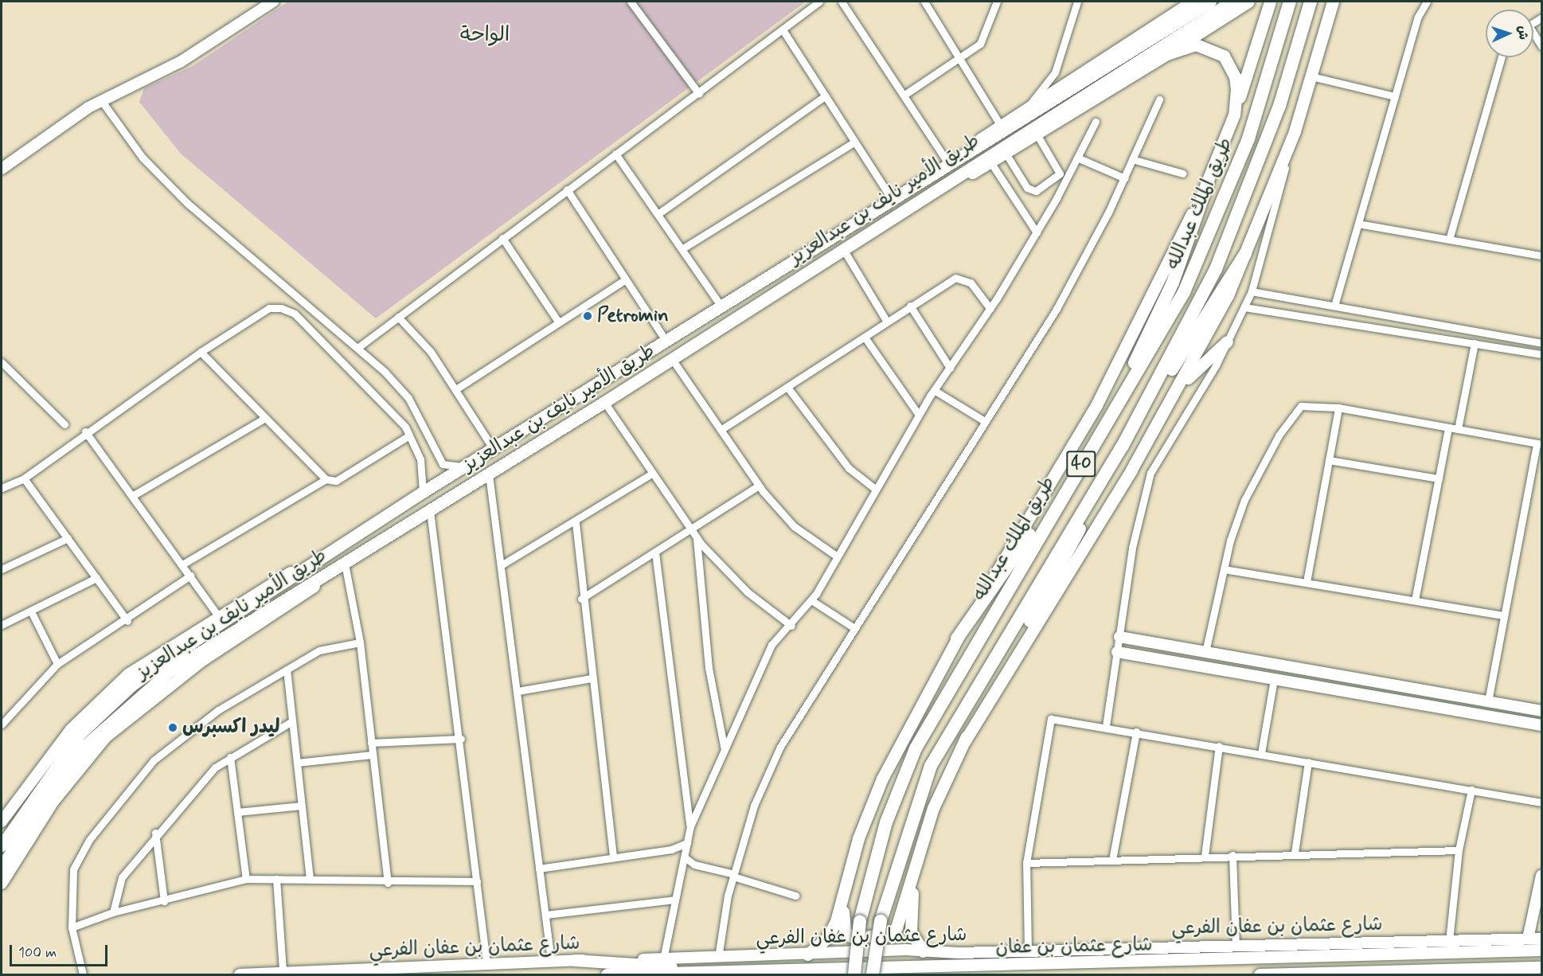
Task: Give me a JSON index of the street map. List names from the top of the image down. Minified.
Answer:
{"streets":{"highway":["طريق الملك عبدالله","40"],"main road":["طريق الأمير نايف بن عبدالعزيز","شارع عثمان بن عفان الفرعي","شارع عثمان بن عفان"]},"crossings":[["شارع عثمان بن عفان الفرعي","شارع عثمان بن عفان"]],"districts":["الواحة"],"places":["Petromin","ليدر اكسبرس"],"scale_bar":"100 m","north":"right"}
